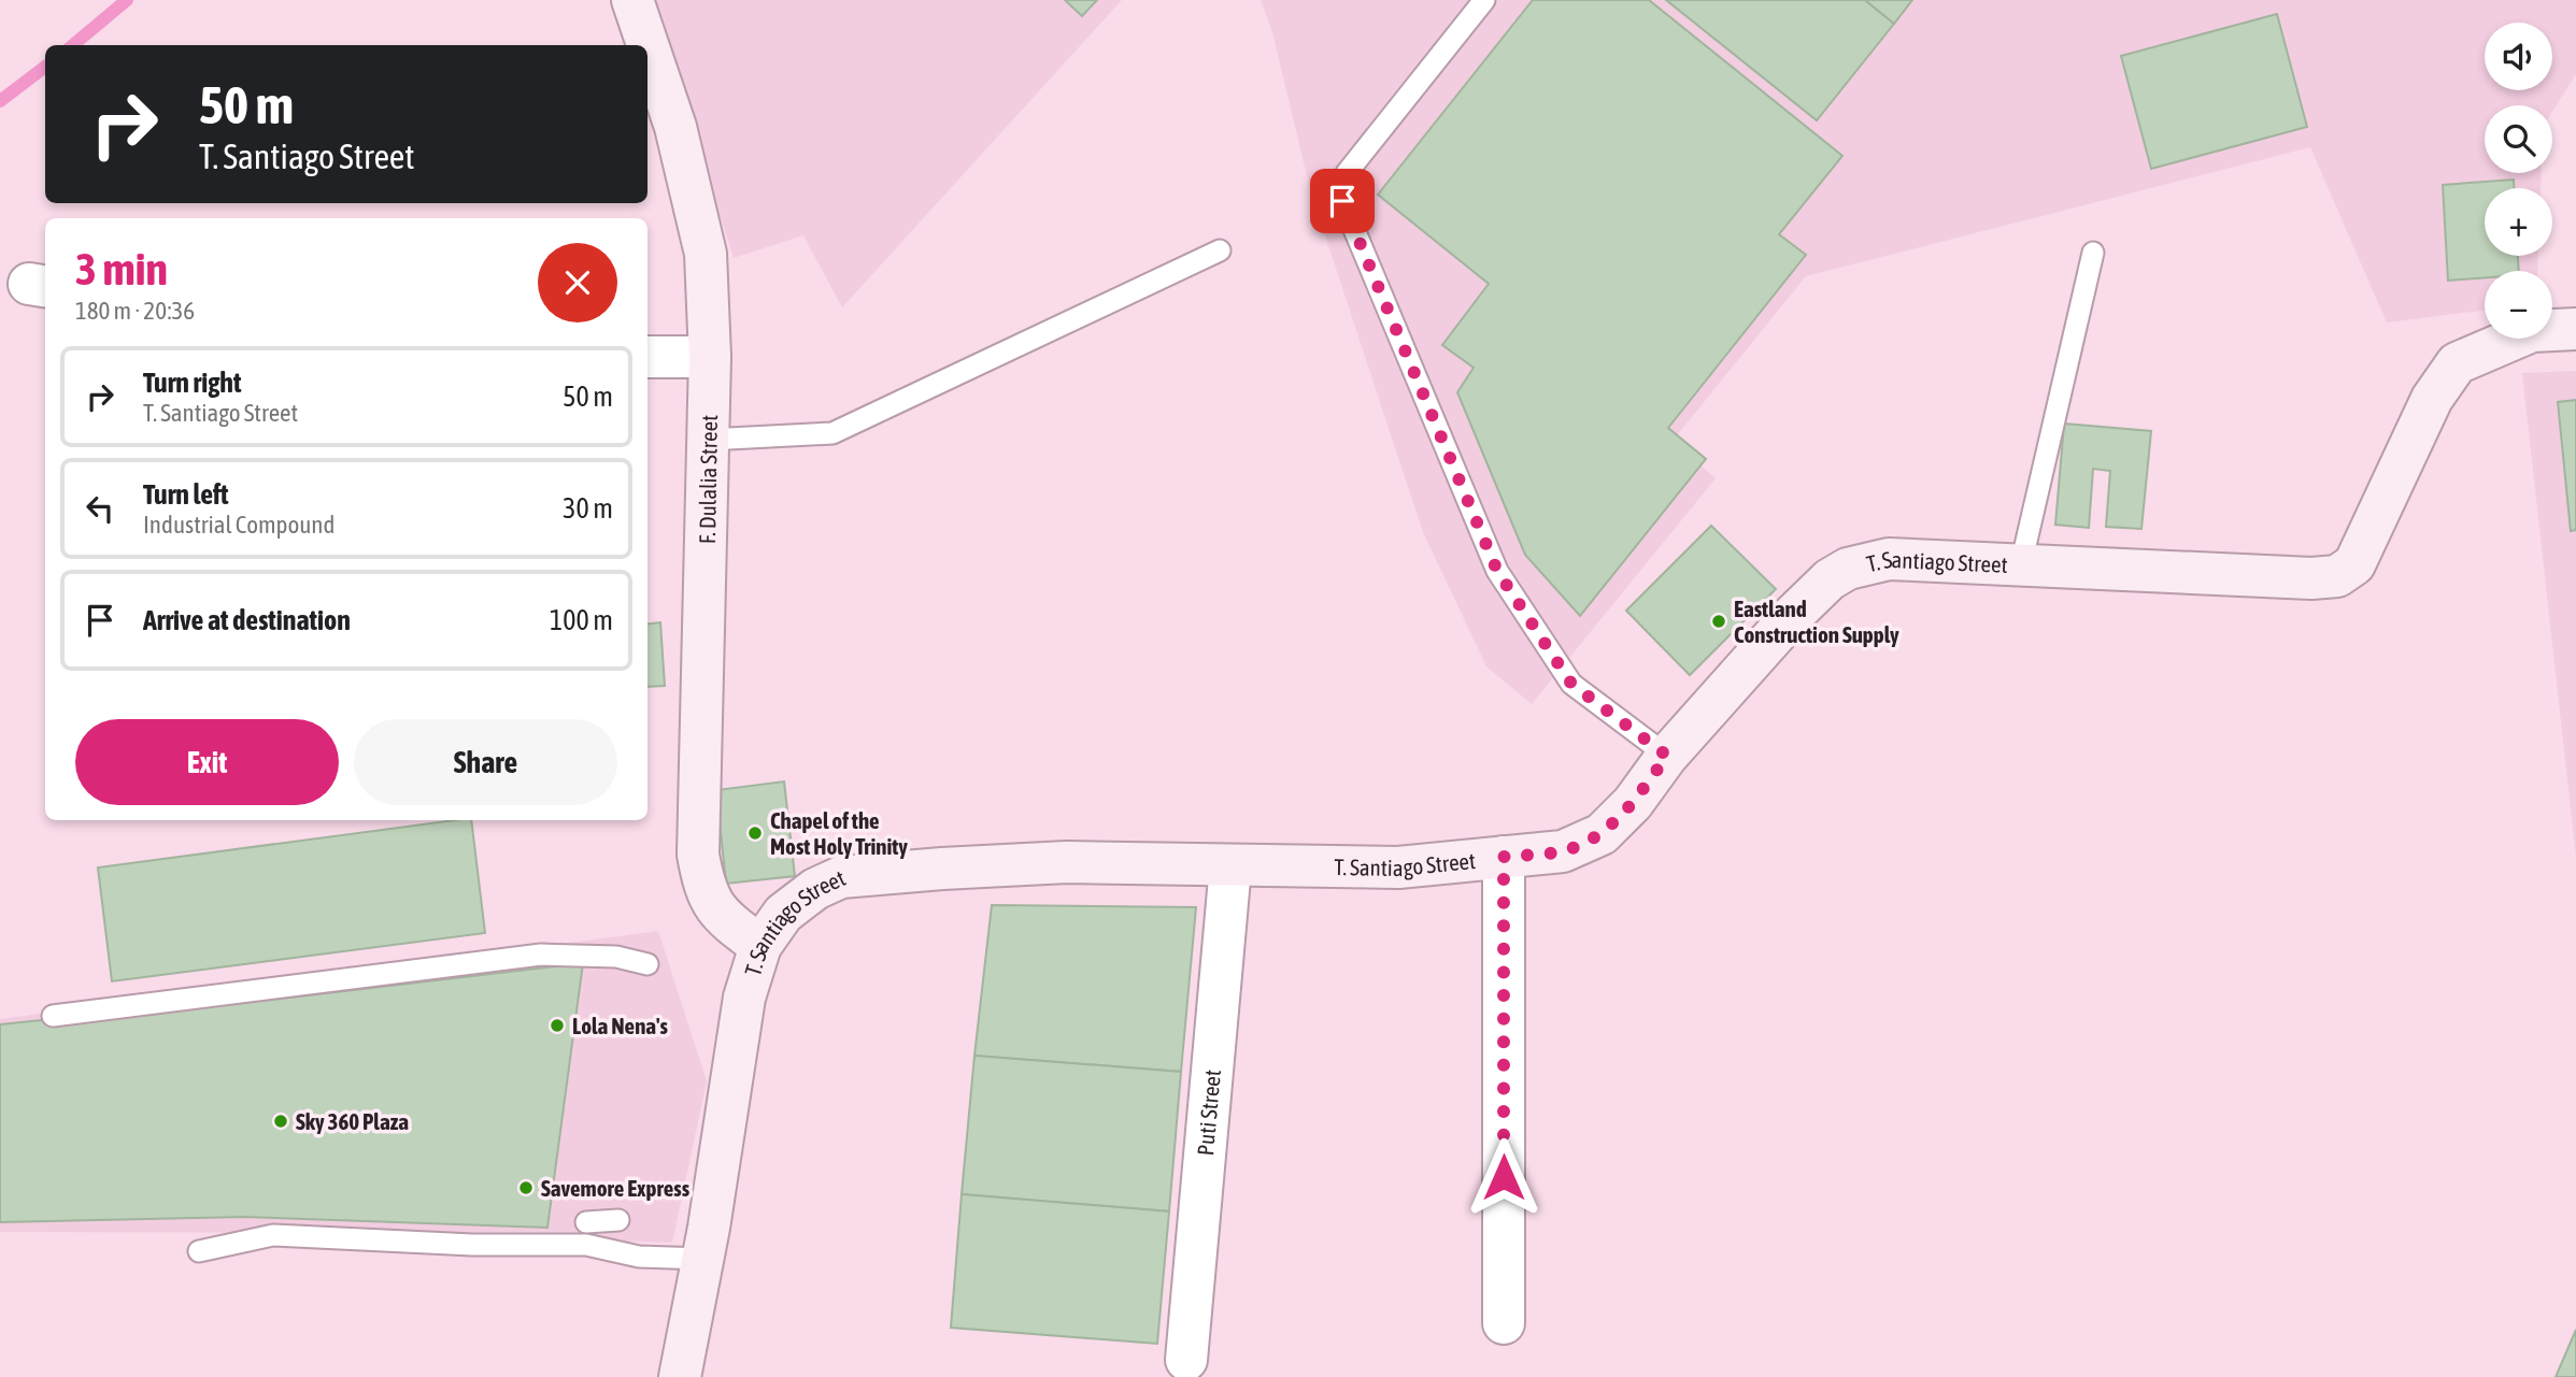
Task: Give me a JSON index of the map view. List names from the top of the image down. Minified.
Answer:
{"streets":{"main road":["F. Dulalia Street","T. Santiago Street"],"street":["Puti Street"]},"crossings":[["F. Dulalia Street","T. Santiago Street"],["T. Santiago Street","Puti Street"]],"places":["Eastland Construction Supply","Chapel of the Most Holy Trinity","Lola Nena's","Sky 360 Plaza","Savemore Express"],"page":{"map_buttons":["+","−"],"turn":["50 m","T. Santiago Street"],"heading":["3 min","180 m · 20:36"],"list":[{"name":"Turn right","note":"T. Santiago Street","value":"50 m"},{"name":"Turn left","note":"Industrial Compound","value":"30 m"},{"name":"Arrive at destination","value":"100 m"}],"buttons":["Exit","Share"]}}
